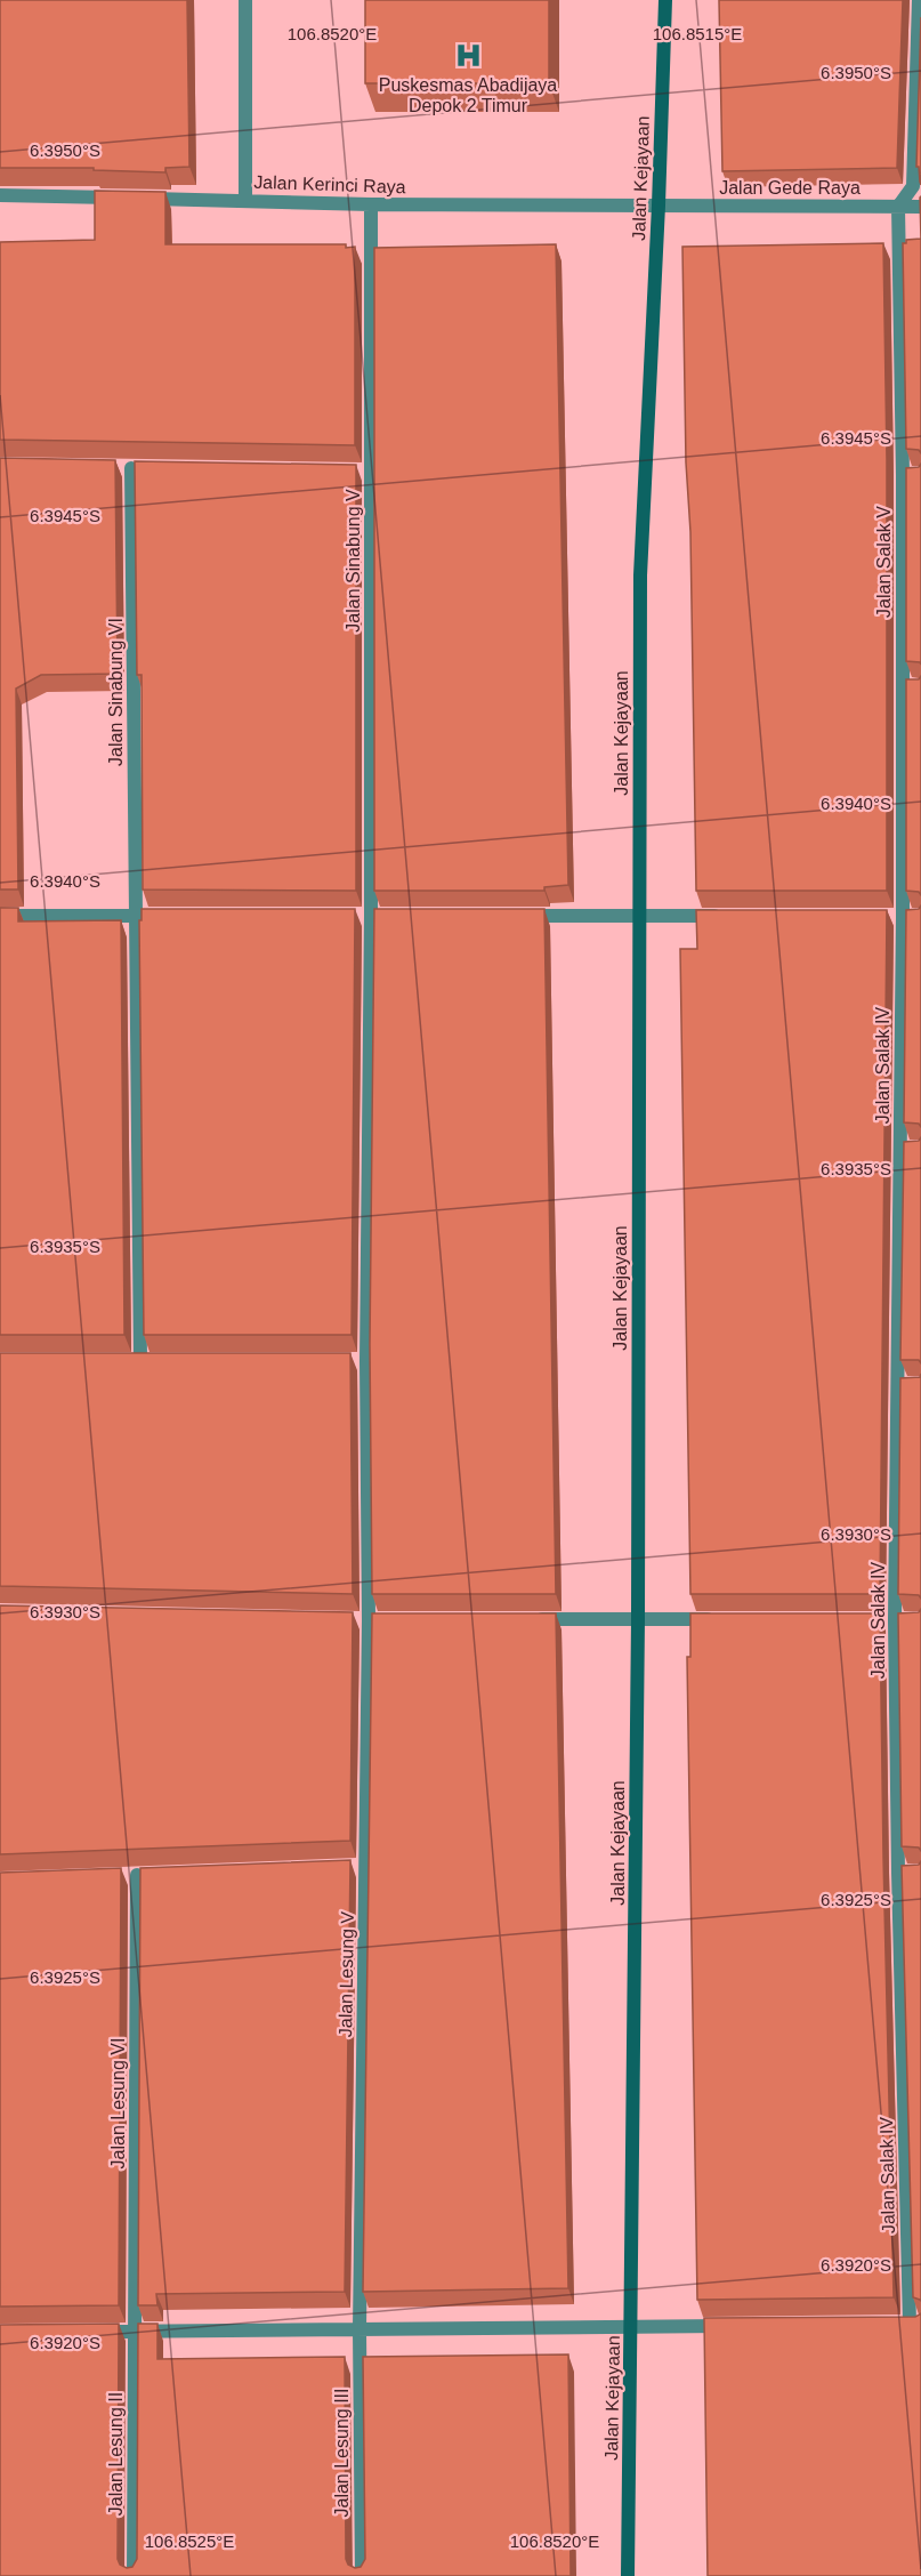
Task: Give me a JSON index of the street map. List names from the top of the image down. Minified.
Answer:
{"streets":{"street":["Jalan Kejayaan","Jalan Kerinci Raya","Jalan Gede Raya","Jalan Sinabung V","Jalan Salak V","Jalan Sinabung VI","Jalan Salak IV","Jalan Lesung V","Jalan Lesung VI","Jalan Lesung III","Jalan Lesung II"]},"crossings":[["Jalan Kejayaan","Jalan Kerinci Raya"],["Jalan Kejayaan","Jalan Gede Raya"],["Jalan Kerinci Raya","Jalan Gede Raya"],["Jalan Kerinci Raya","Jalan Sinabung V"],["Jalan Gede Raya","Jalan Salak V"],["Jalan Sinabung V","Jalan Lesung V"],["Jalan Salak V","Jalan Salak IV"],["Jalan Lesung V","Jalan Lesung III"],["Jalan Lesung VI","Jalan Lesung II"]],"places":{"hospital":["Puskesmas Abadijaya Depok 2 Timur"]},"coordinates":["106.8515°E","106.8520°E","6.3950°S","6.3945°S","6.3940°S","6.3935°S","6.3930°S","6.3925°S","6.3920°S","106.8525°E"]}
